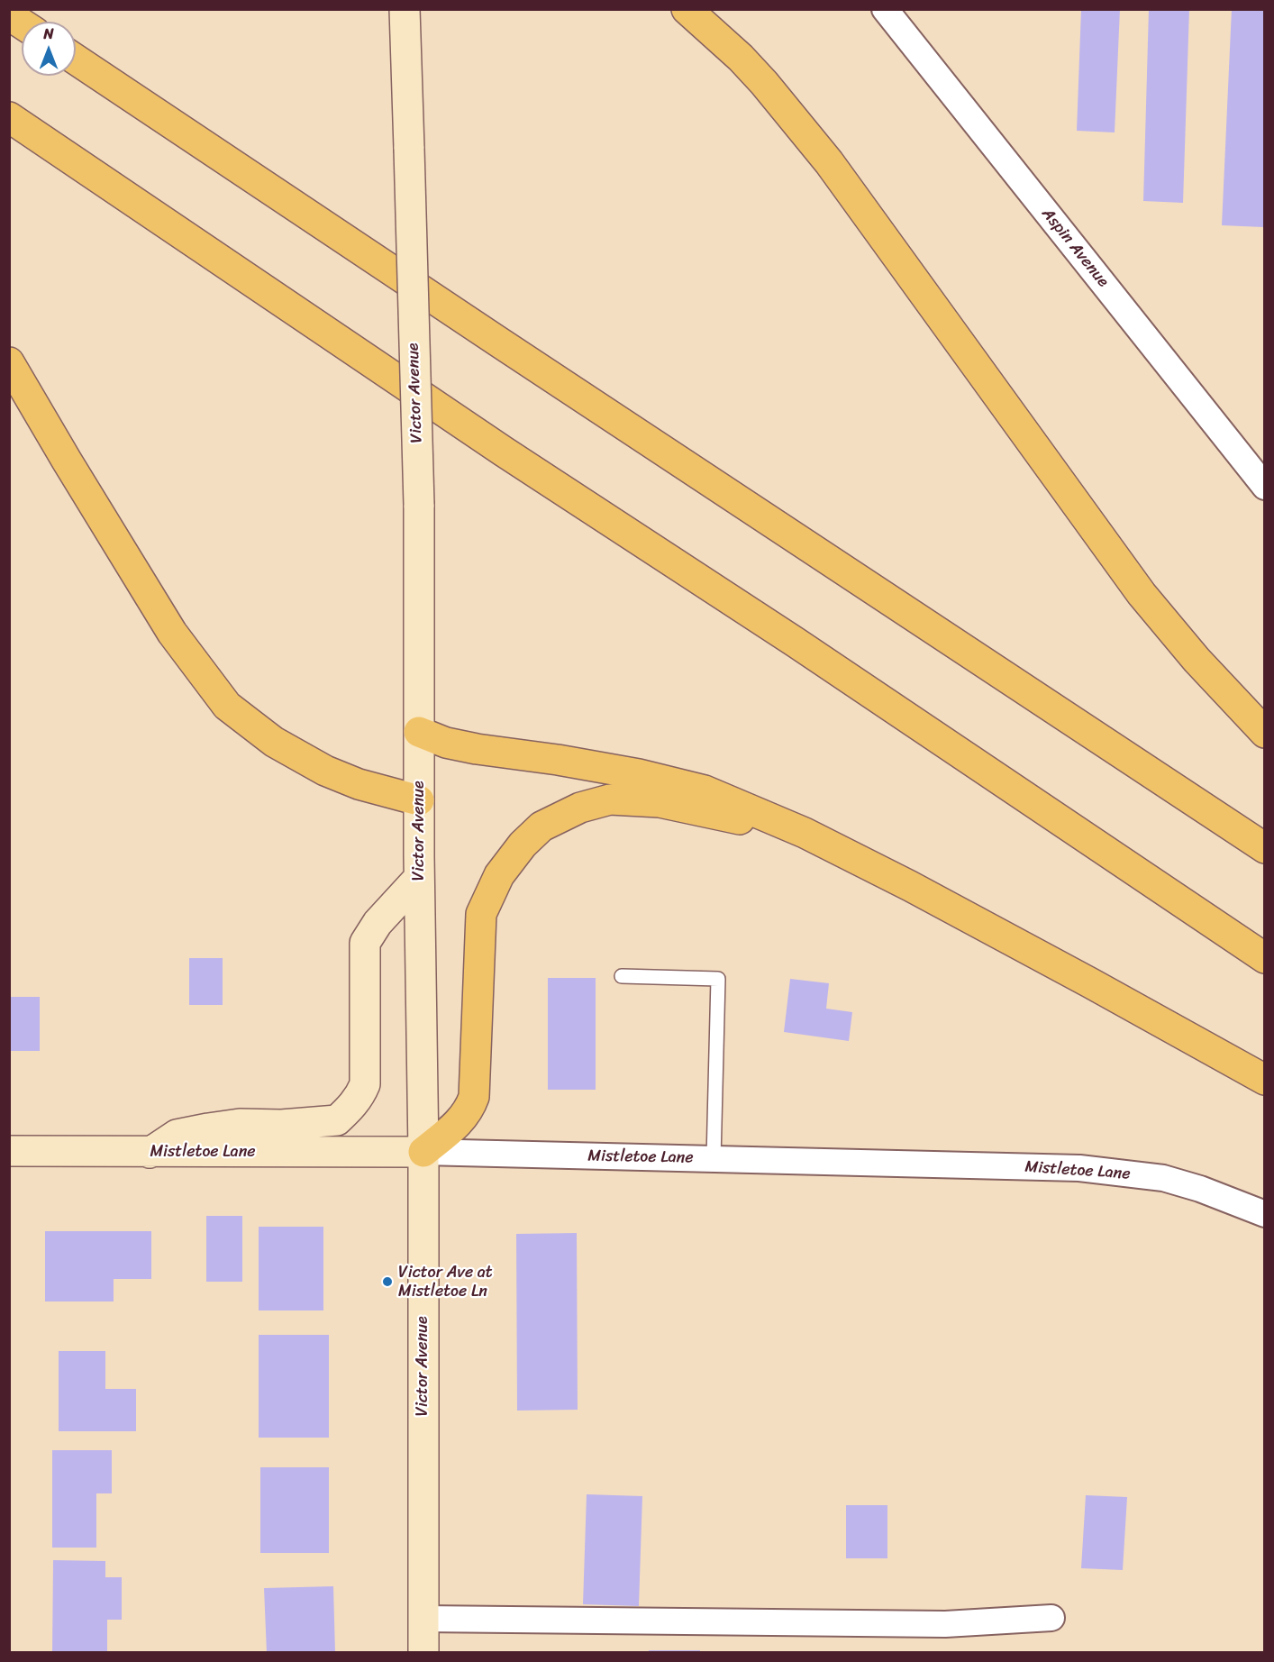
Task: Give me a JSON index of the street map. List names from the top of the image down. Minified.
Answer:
{"streets":{"main road":["Victor Avenue","Mistletoe Lane"],"street":["Aspin Avenue"]},"crossings":[["Victor Avenue","Mistletoe Lane"]],"places":["Victor Ave at Mistletoe Ln"],"north":"top"}
